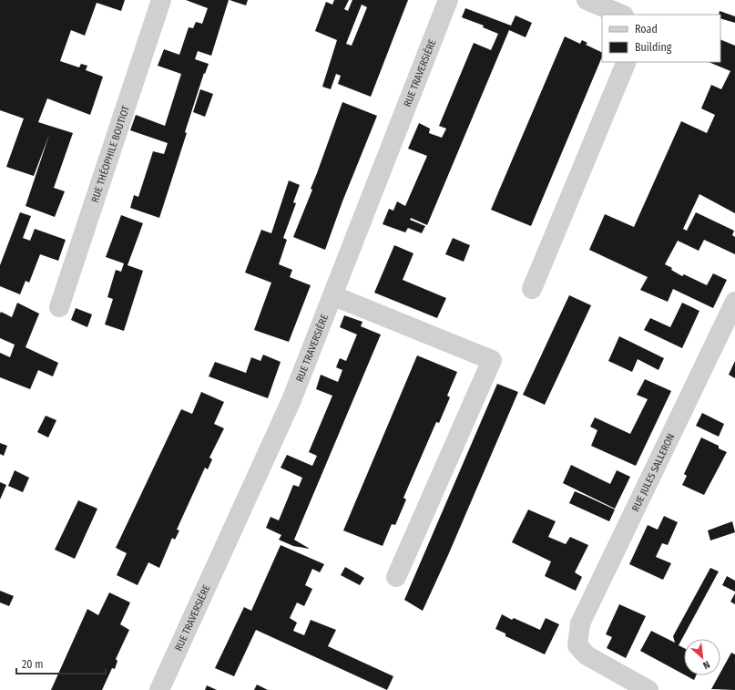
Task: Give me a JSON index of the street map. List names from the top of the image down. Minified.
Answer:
{"streets":{"street":["RUE TRAVERSIÈRE","RUE THÉOPHILE BOUTIOT","RUE JULES SALLERON"]},"legend":["Road","Building"],"scale_bar":"20 m","north":"bottom right"}
